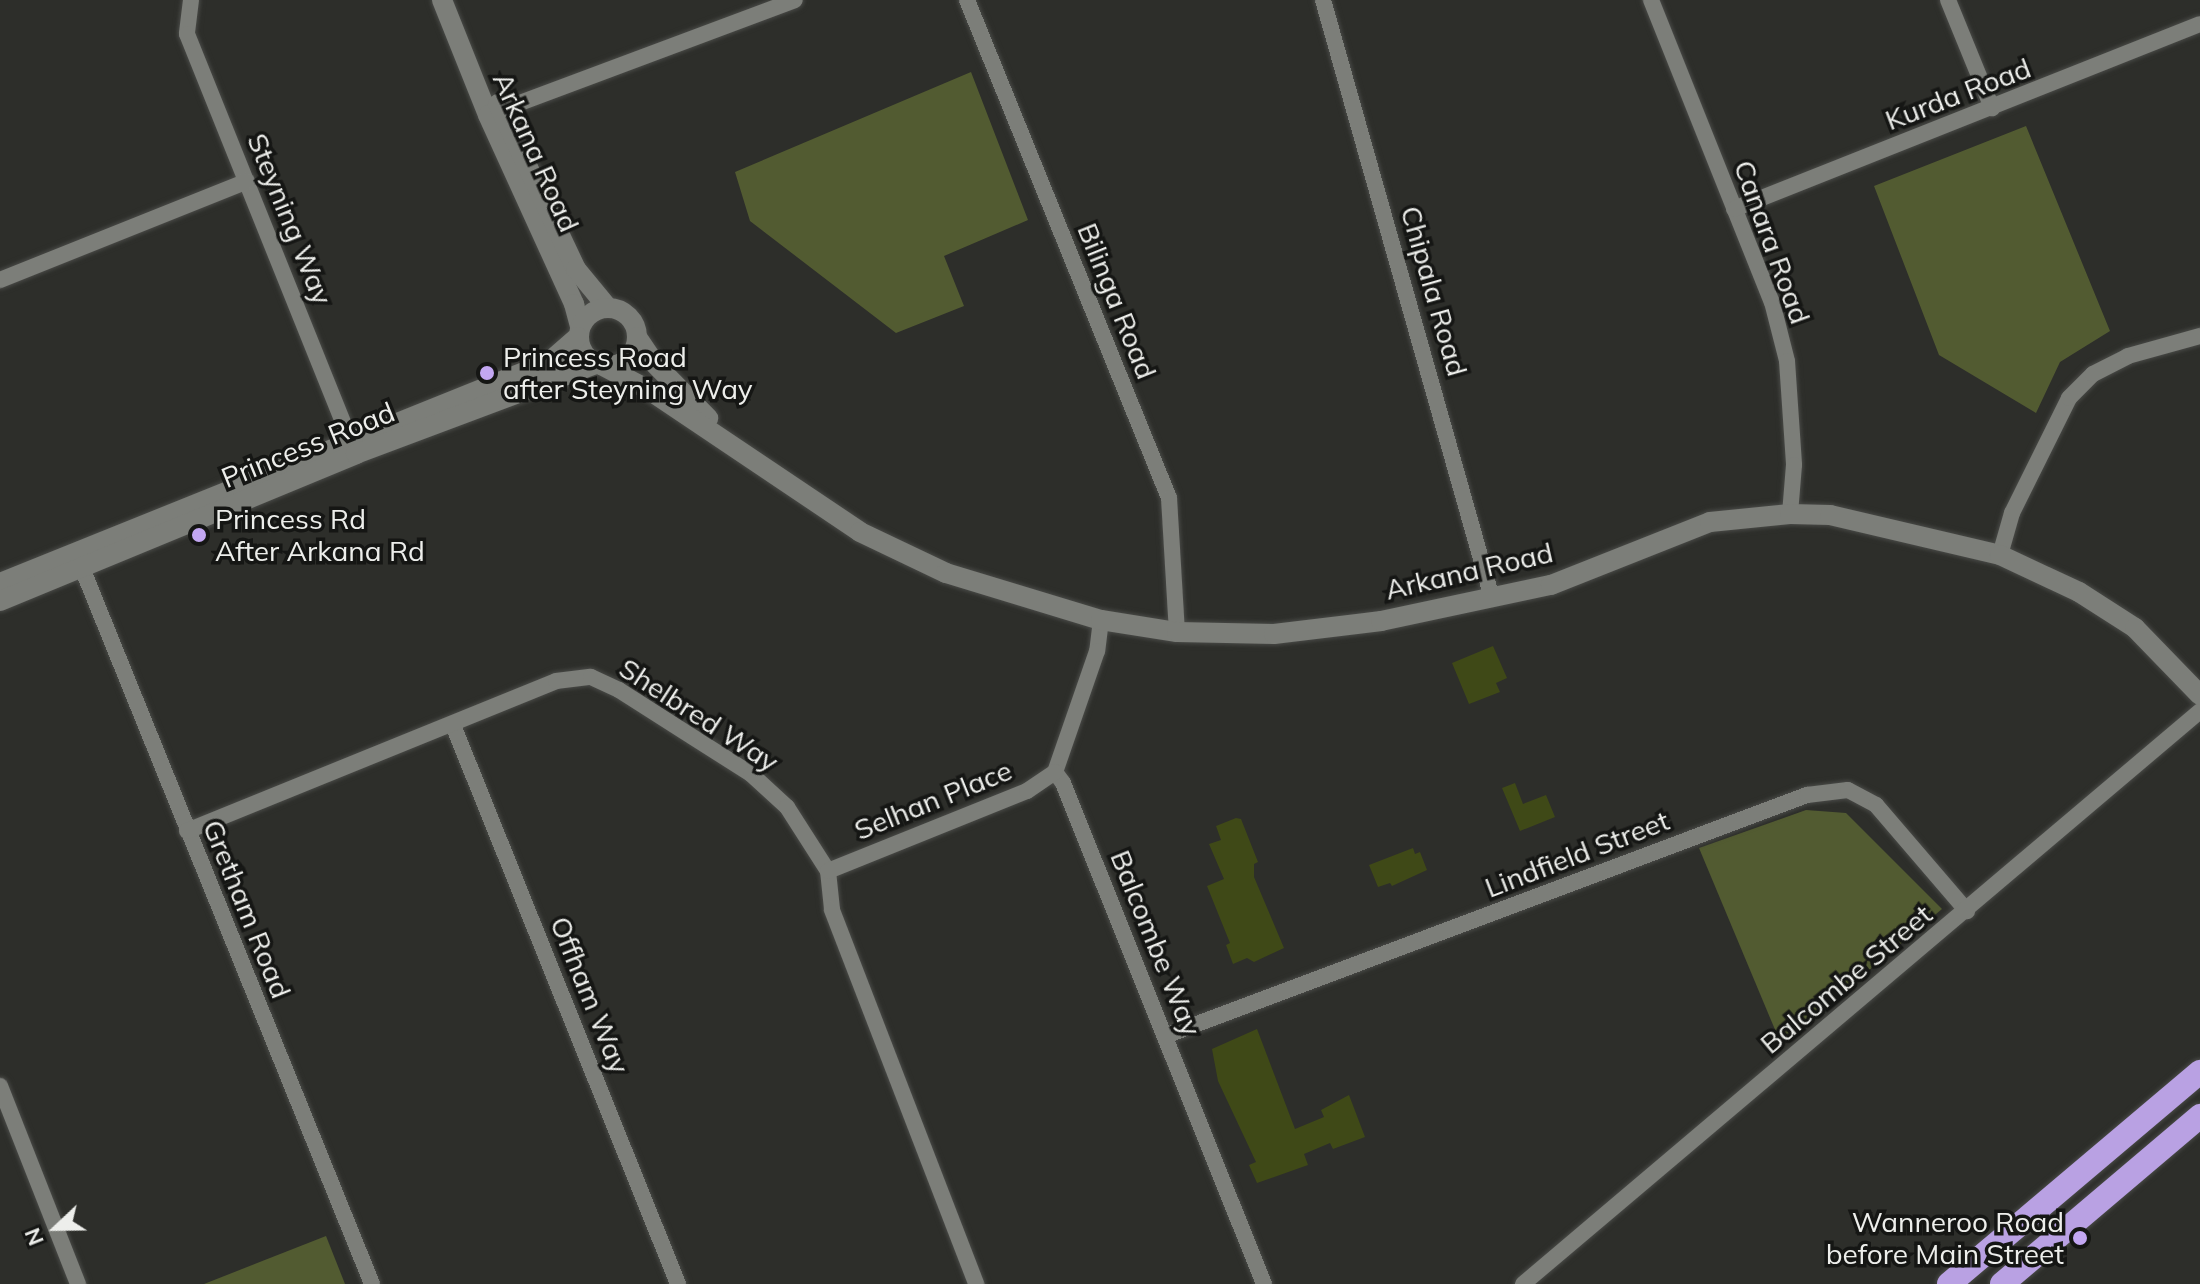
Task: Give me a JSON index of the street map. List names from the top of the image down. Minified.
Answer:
{"streets":{"main road":["Arkana Road","Princess Road"],"street":["Kurda Road","Steyning Way","Canara Road","Chipala Road","Bilinga Road","Shelbred Way","Selhan Place","Lindfield Street","Gretham Road","Balcombe Way","Balcombe Street","Offham Way"]},"crossings":[["Kurda Road","Canara Road"],["Arkana Road","Canara Road"],["Arkana Road","Chipala Road"],["Arkana Road","Bilinga Road"],["Arkana Road","Princess Road"],["Steyning Way","Princess Road"],["Princess Road","Gretham Road"],["Shelbred Way","Selhan Place"],["Shelbred Way","Gretham Road"],["Shelbred Way","Offham Way"],["Selhan Place","Balcombe Way"],["Lindfield Street","Balcombe Way"],["Lindfield Street","Balcombe Street"]],"places":["Princess Road after Steyning Way","Princess Rd After Arkana Rd","Wanneroo Road before Main Street"],"north":"left"}
